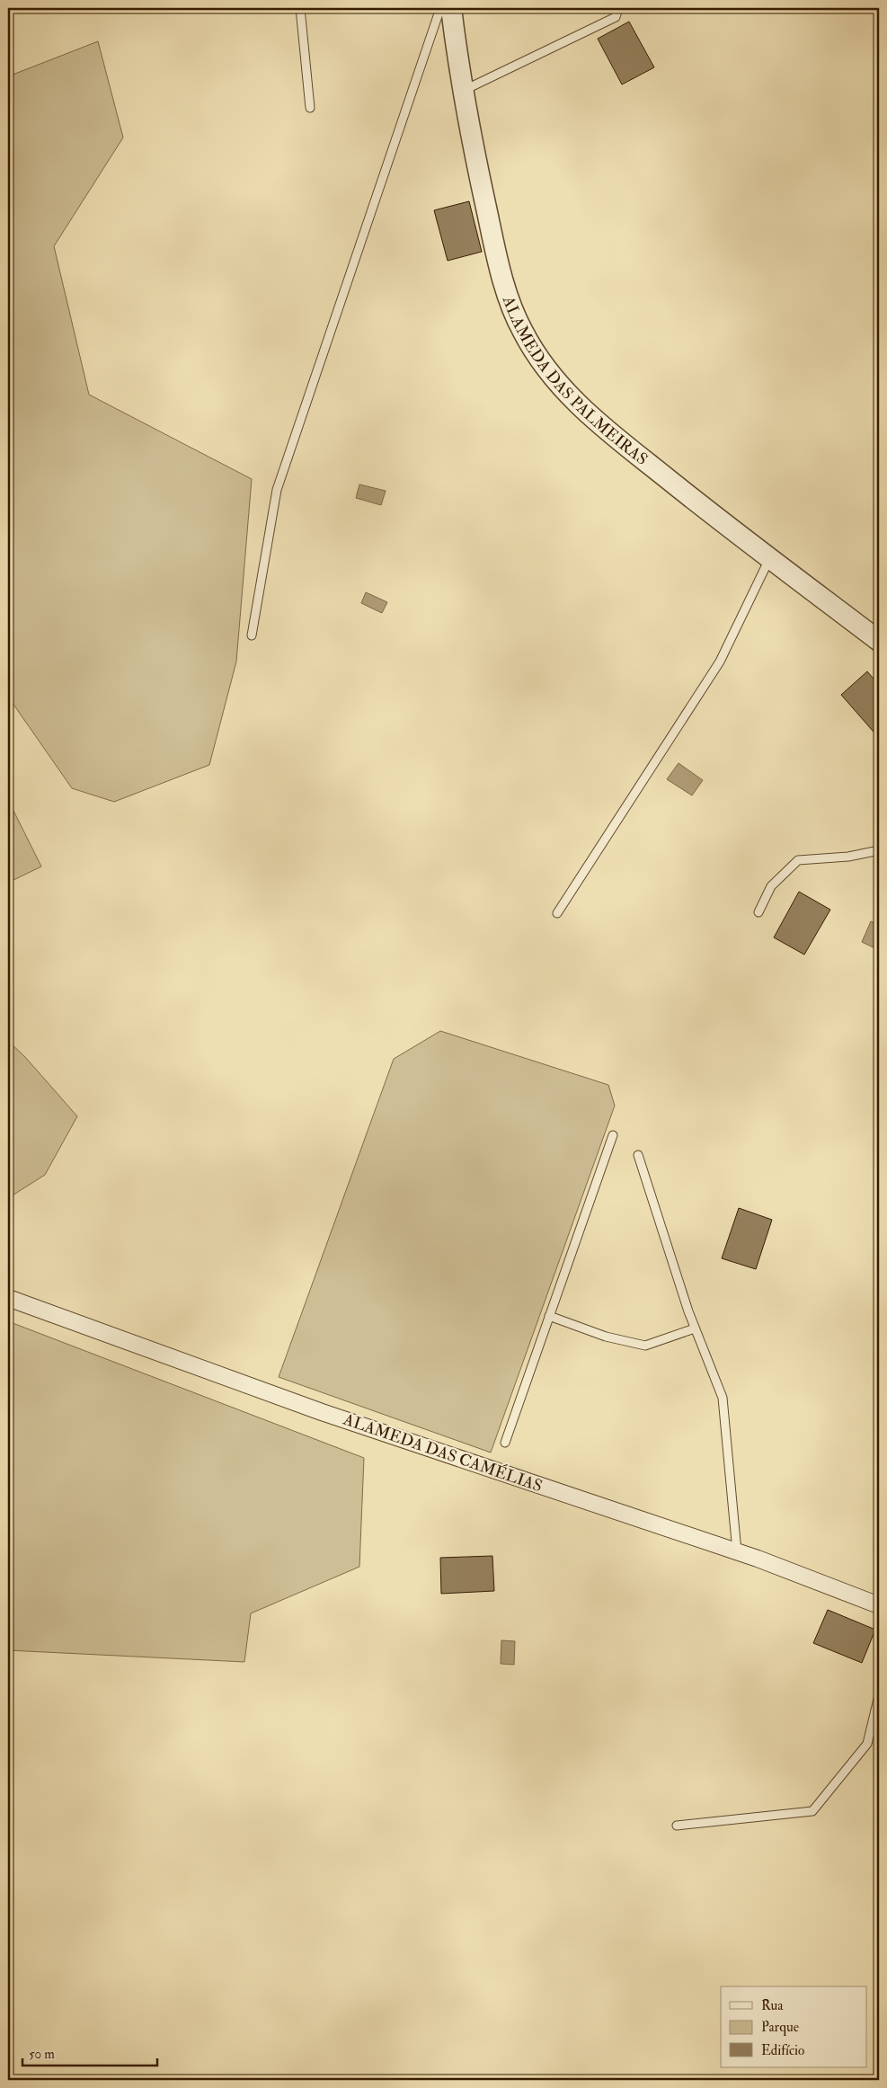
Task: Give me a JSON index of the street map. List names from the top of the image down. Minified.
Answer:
{"streets":{"street":["ALAMEDA DAS PALMEIRAS","ALAMEDA DAS CAMÉLIAS"]},"legend":["Rua","Parque","Edifício"],"scale_bar":"50 m"}
